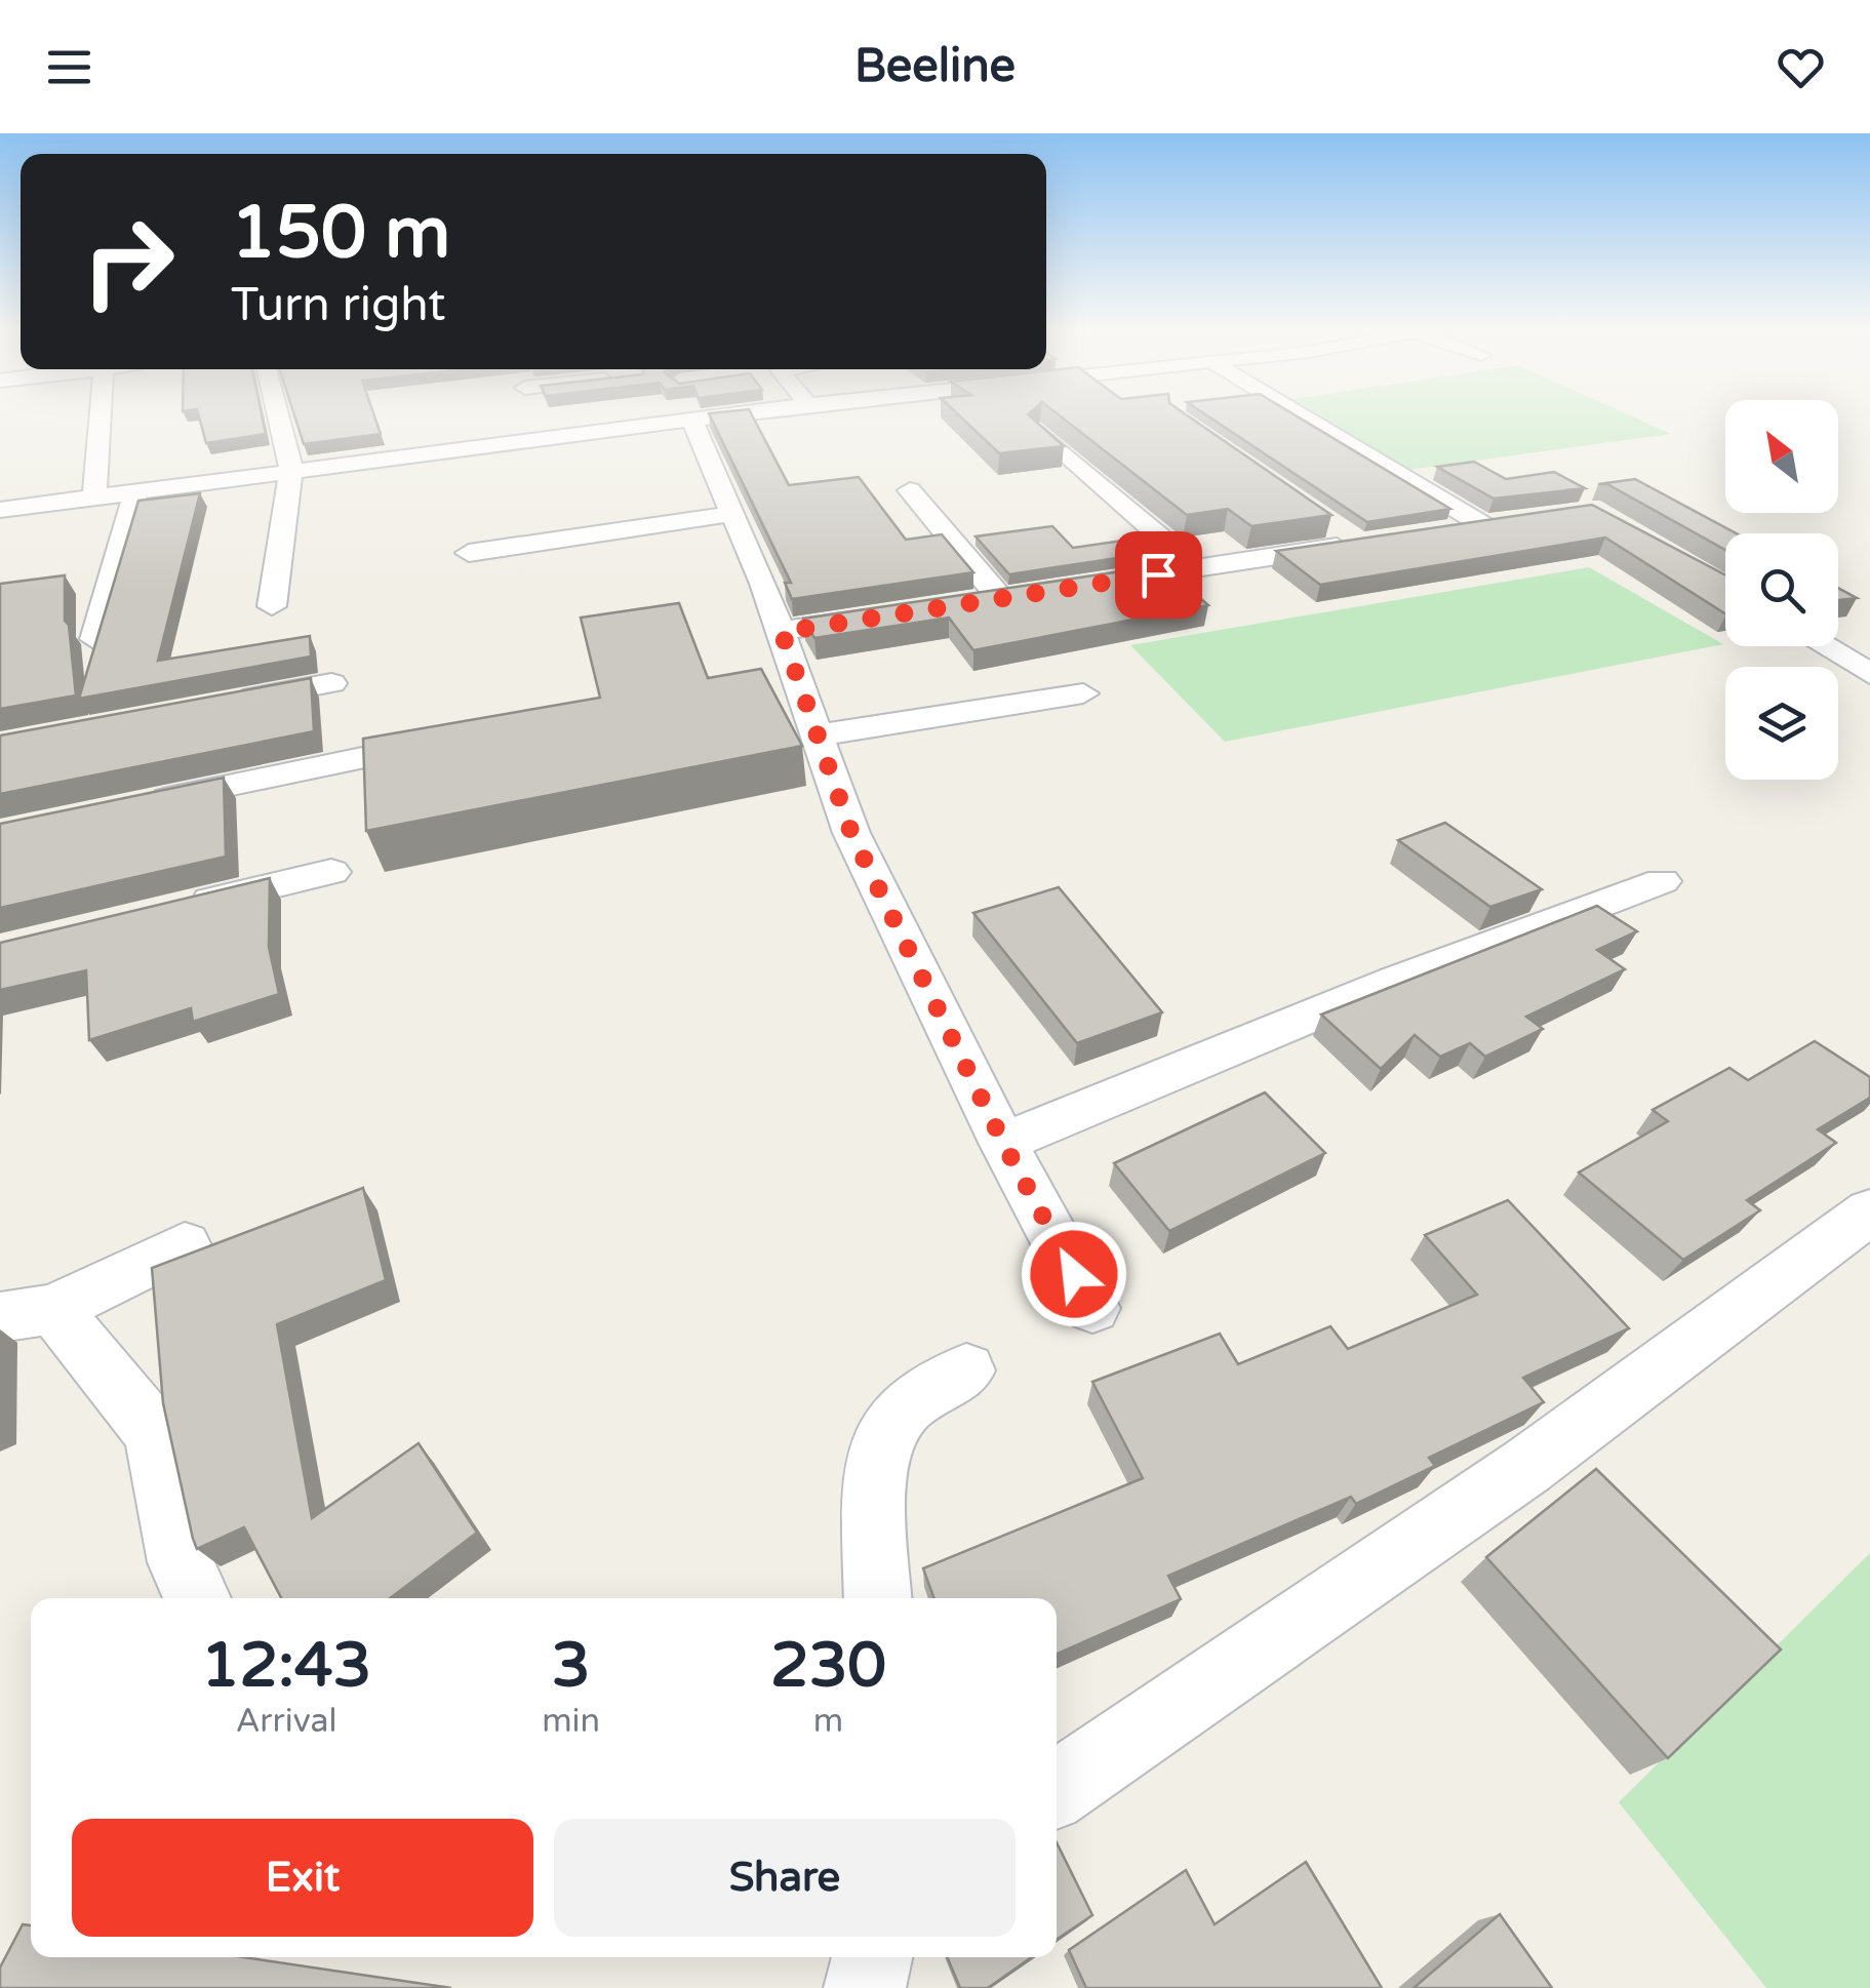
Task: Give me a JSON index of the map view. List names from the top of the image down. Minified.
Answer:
{"north":"top left","page":{"header":"Beeline","turn":["150 m","Turn right"],"eta":["12:43","Arrival","3","min","230","m"],"buttons":["Exit","Share"]}}
